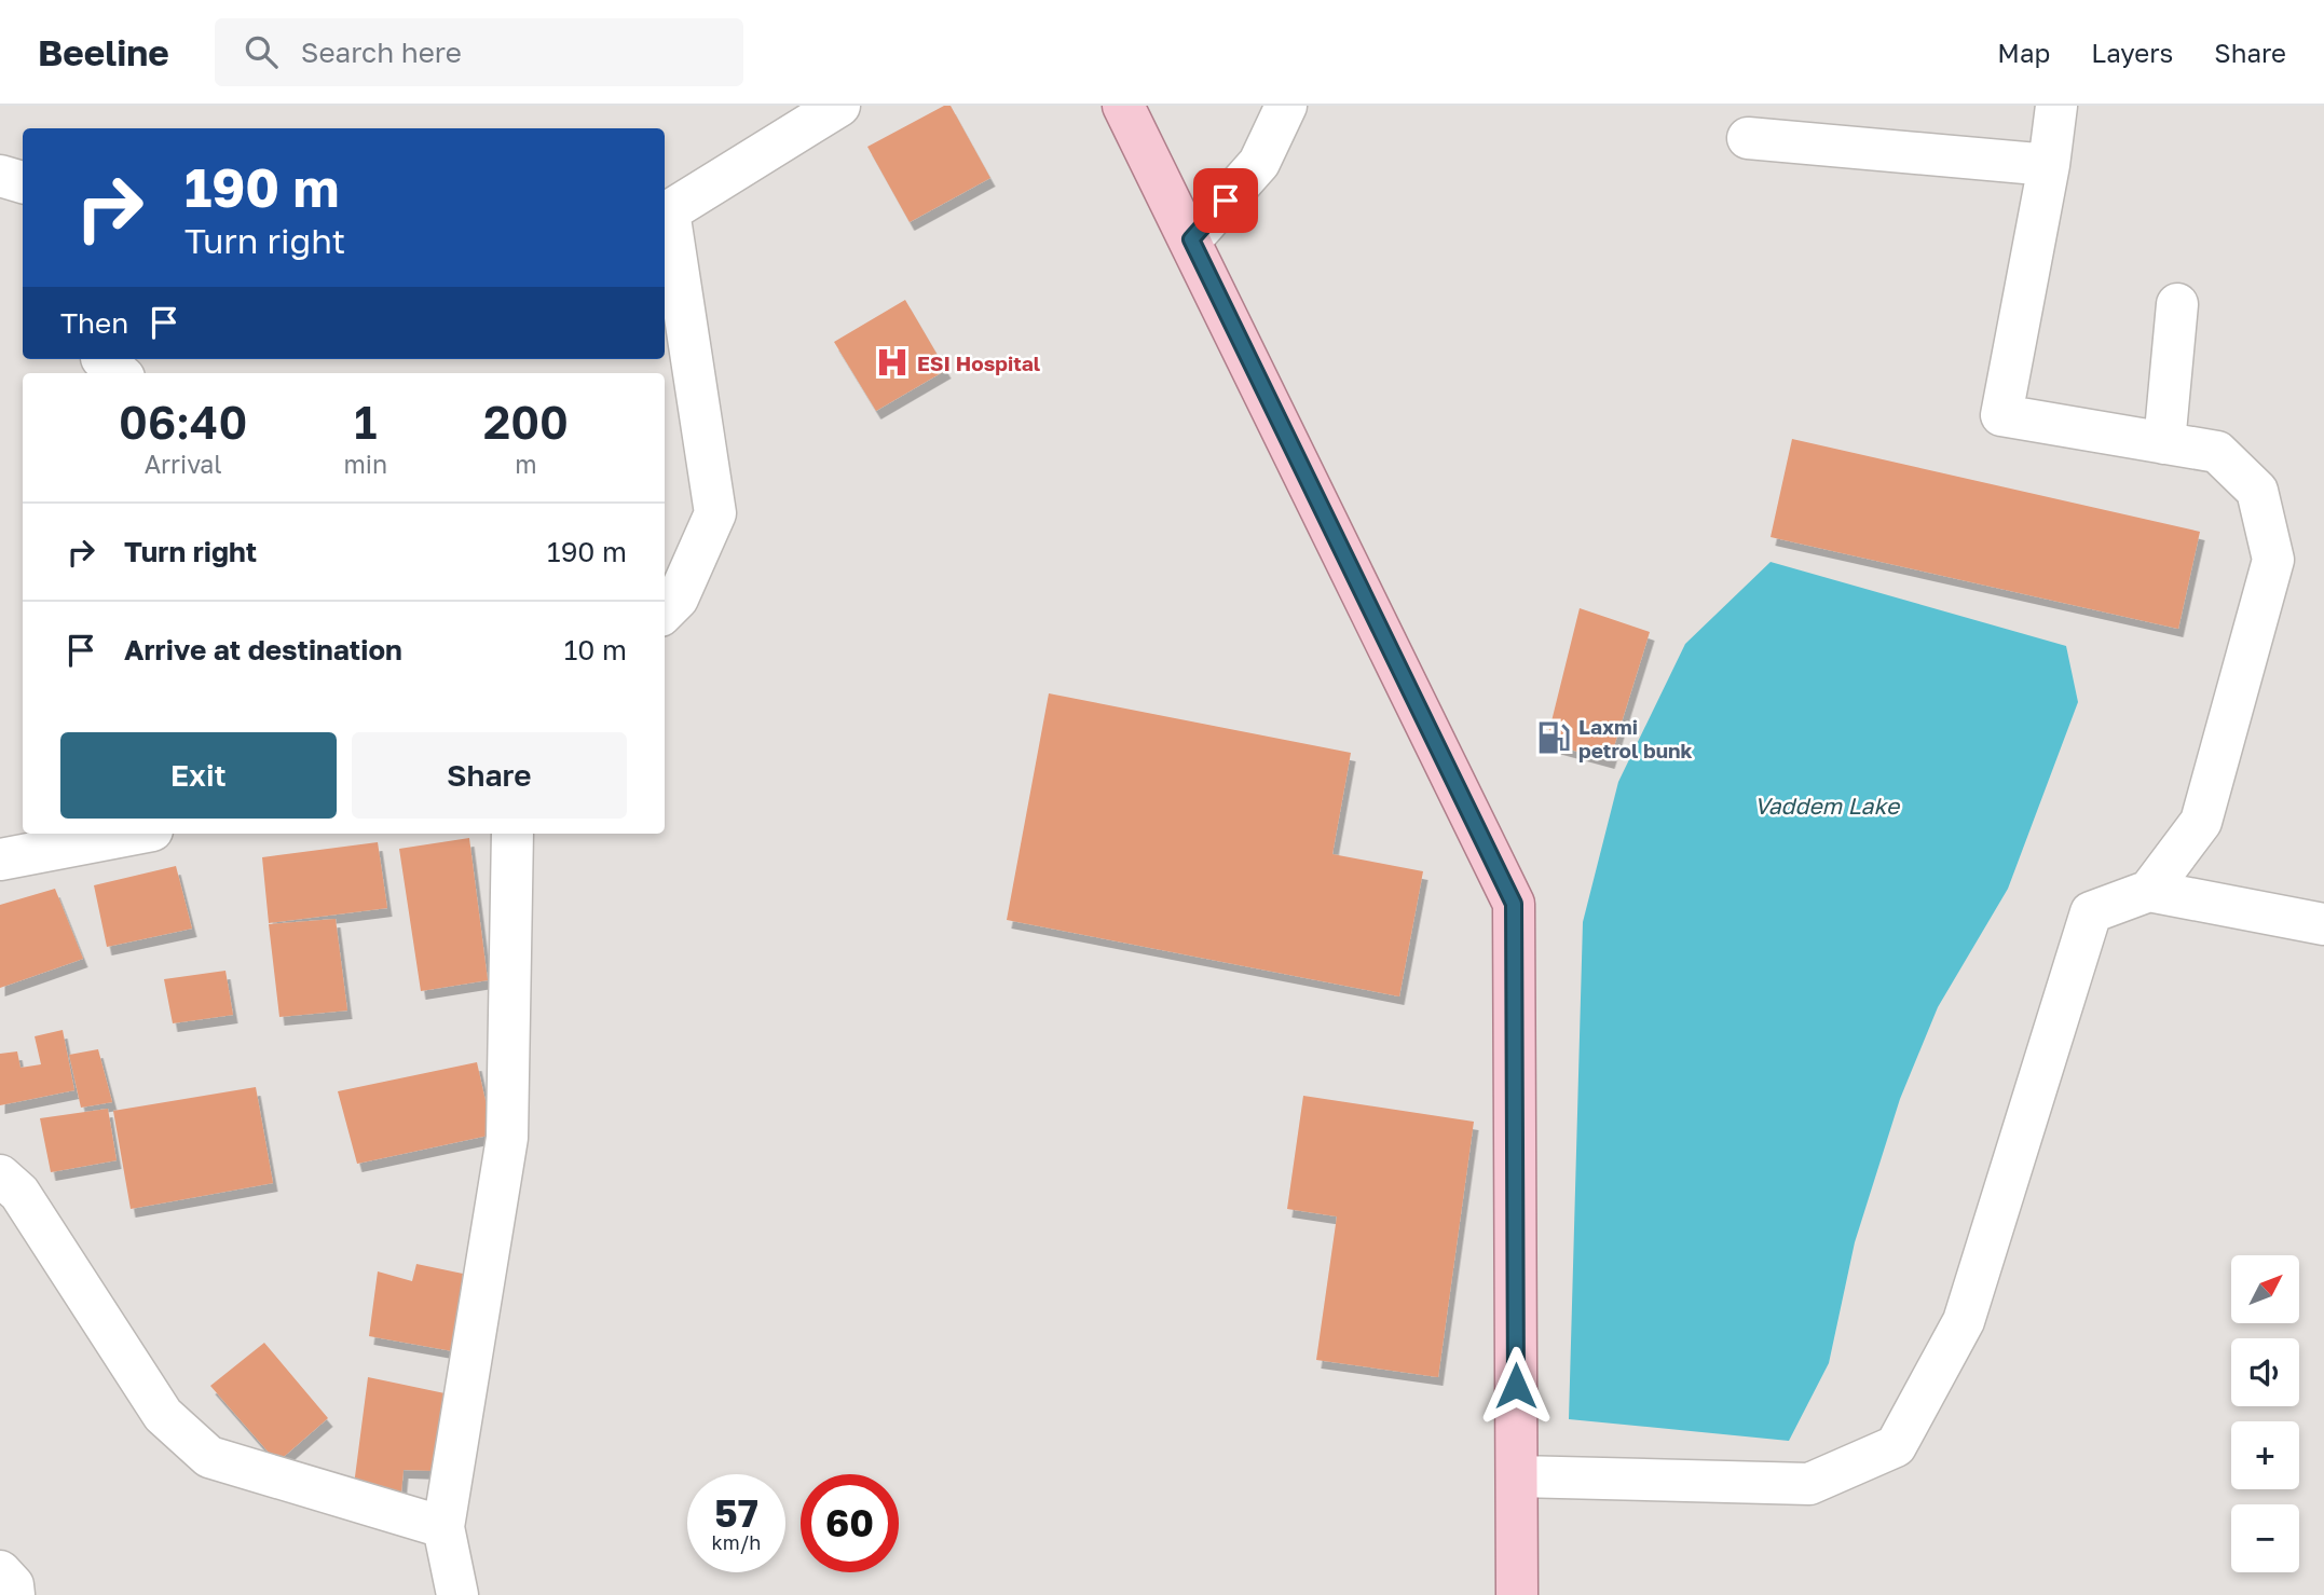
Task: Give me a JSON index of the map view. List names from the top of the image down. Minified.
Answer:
{"water":["Vaddem Lake"],"places":{"hospital":["ESI Hospital"],"fuel station":["Laxmi petrol bunk"]},"north":"top right","page":{"header":"Beeline","search":"Search here","nav":["Map","Layers","Share"],"turn":["190 m","Turn right"],"then":"Then","eta":["06:40","Arrival","1","min","200","m"],"list":[{"name":"Turn right","value":"190 m"},{"name":"Arrive at destination","value":"10 m"}],"buttons":["Exit","Share"],"map_buttons":["+","−"],"speed":"57 km/h","limit":"60"}}
